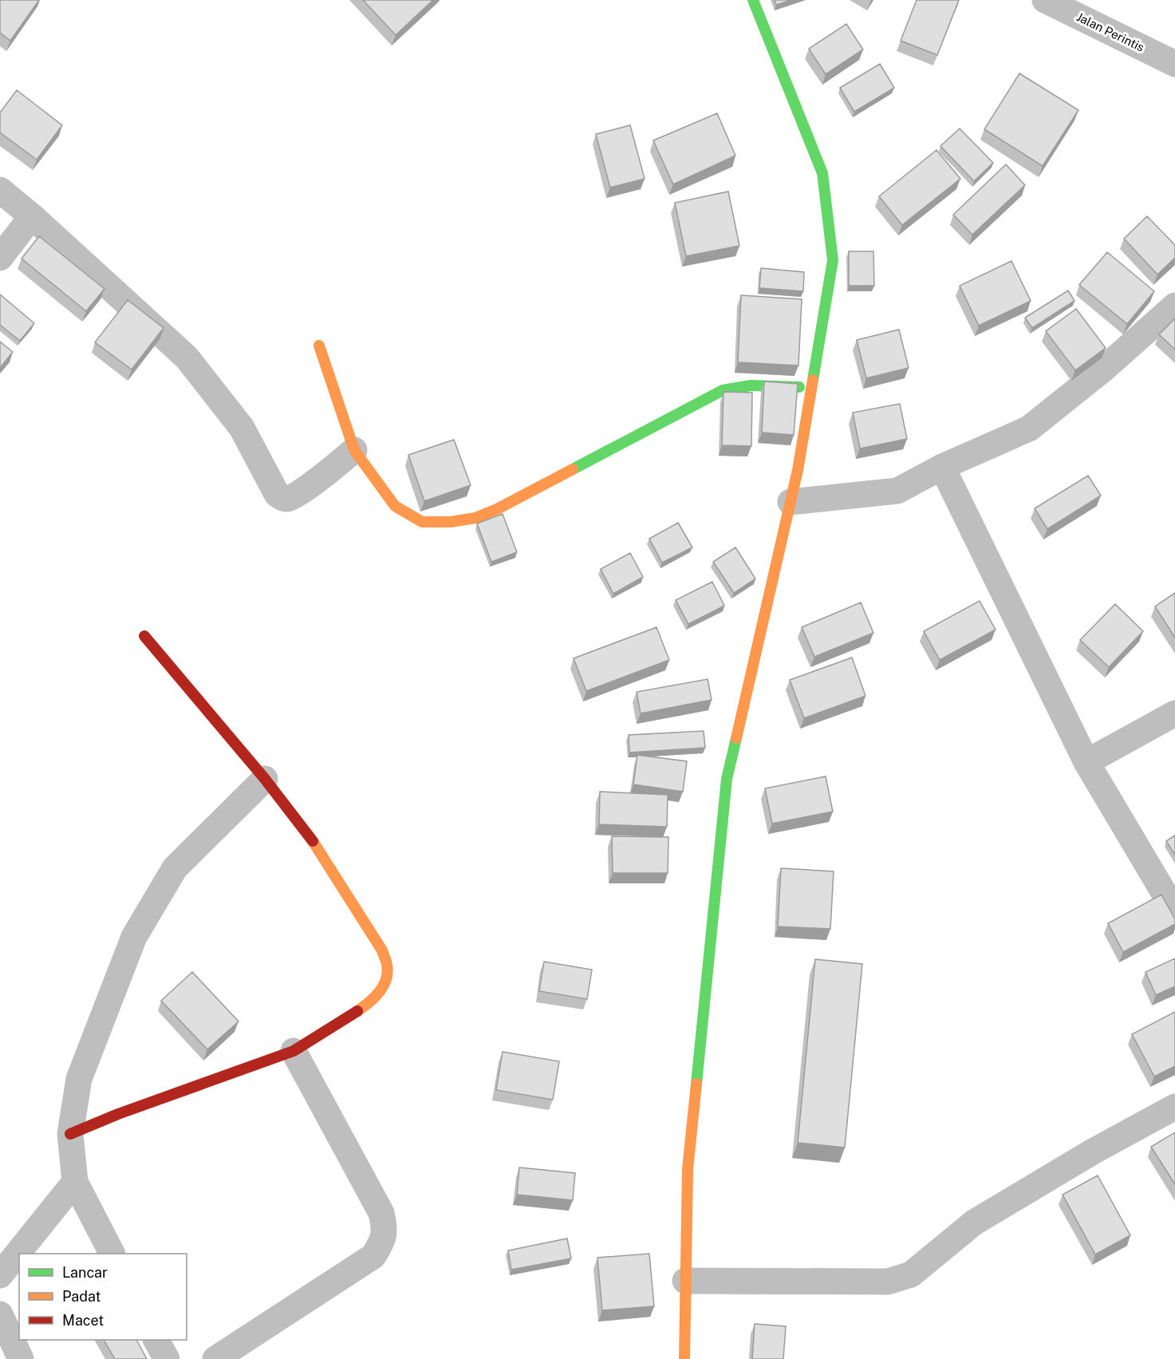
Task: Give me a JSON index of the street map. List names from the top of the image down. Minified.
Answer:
{"streets":{"street":["Jalan Perintis"]},"legend":["Lancar","Padat","Macet"]}
